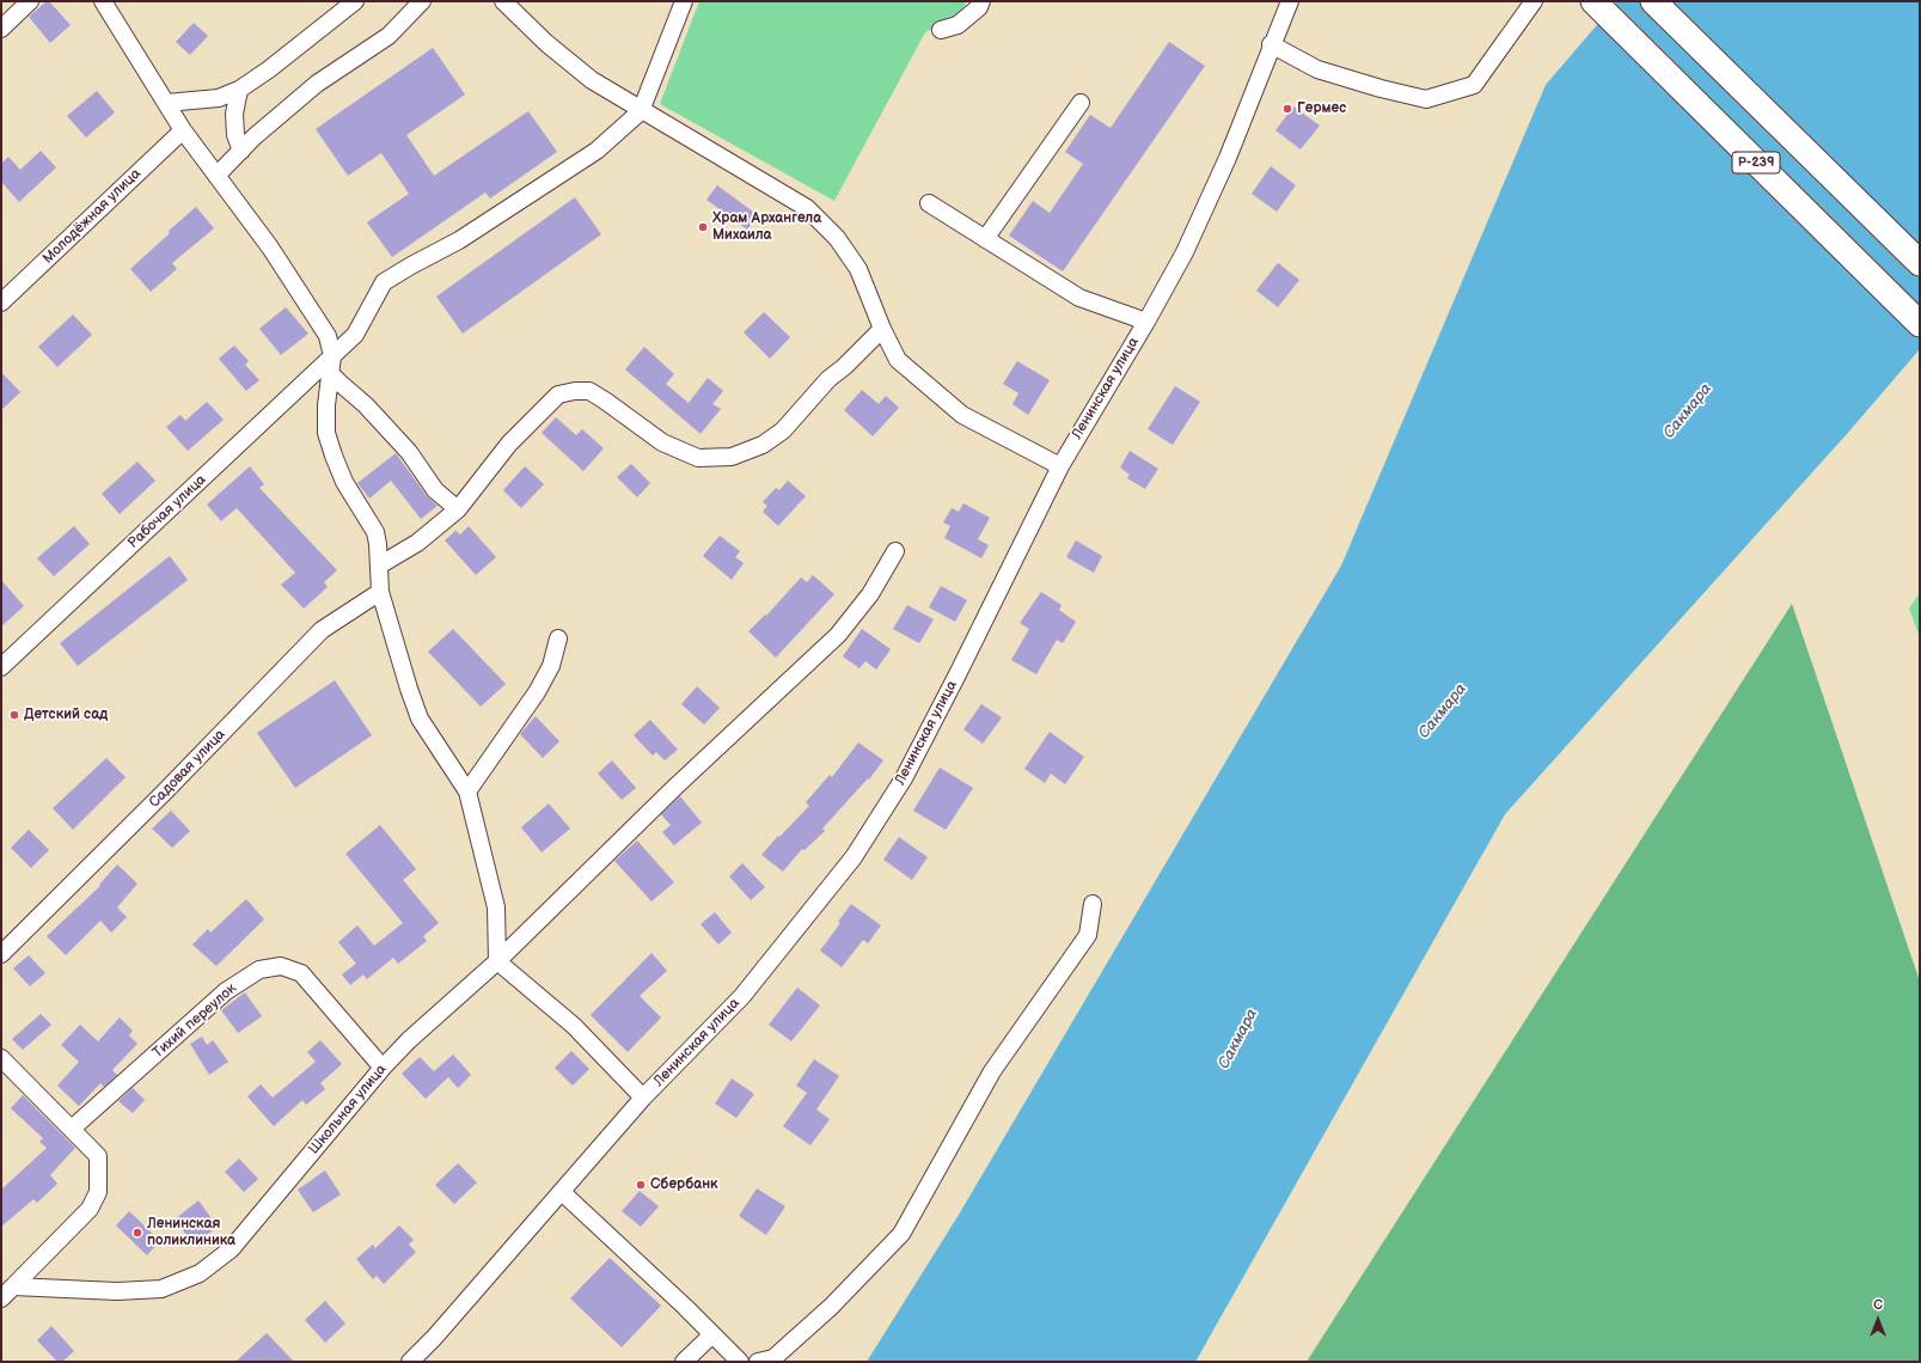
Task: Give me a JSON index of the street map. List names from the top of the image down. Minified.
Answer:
{"streets":{"highway":["Р-239"],"street":["Молодёжная улица","Ленинская улица","Рабочая улица","Садовая улица","Тихий переулок","Школьная улица"]},"crossings":[["Тихий переулок","Школьная улица"]],"water":["Сакмара"],"places":["Гермес","Храм Архангела Михаила","Детский сад","Сбербанк","Ленинская поликлиника"],"north":"top"}
